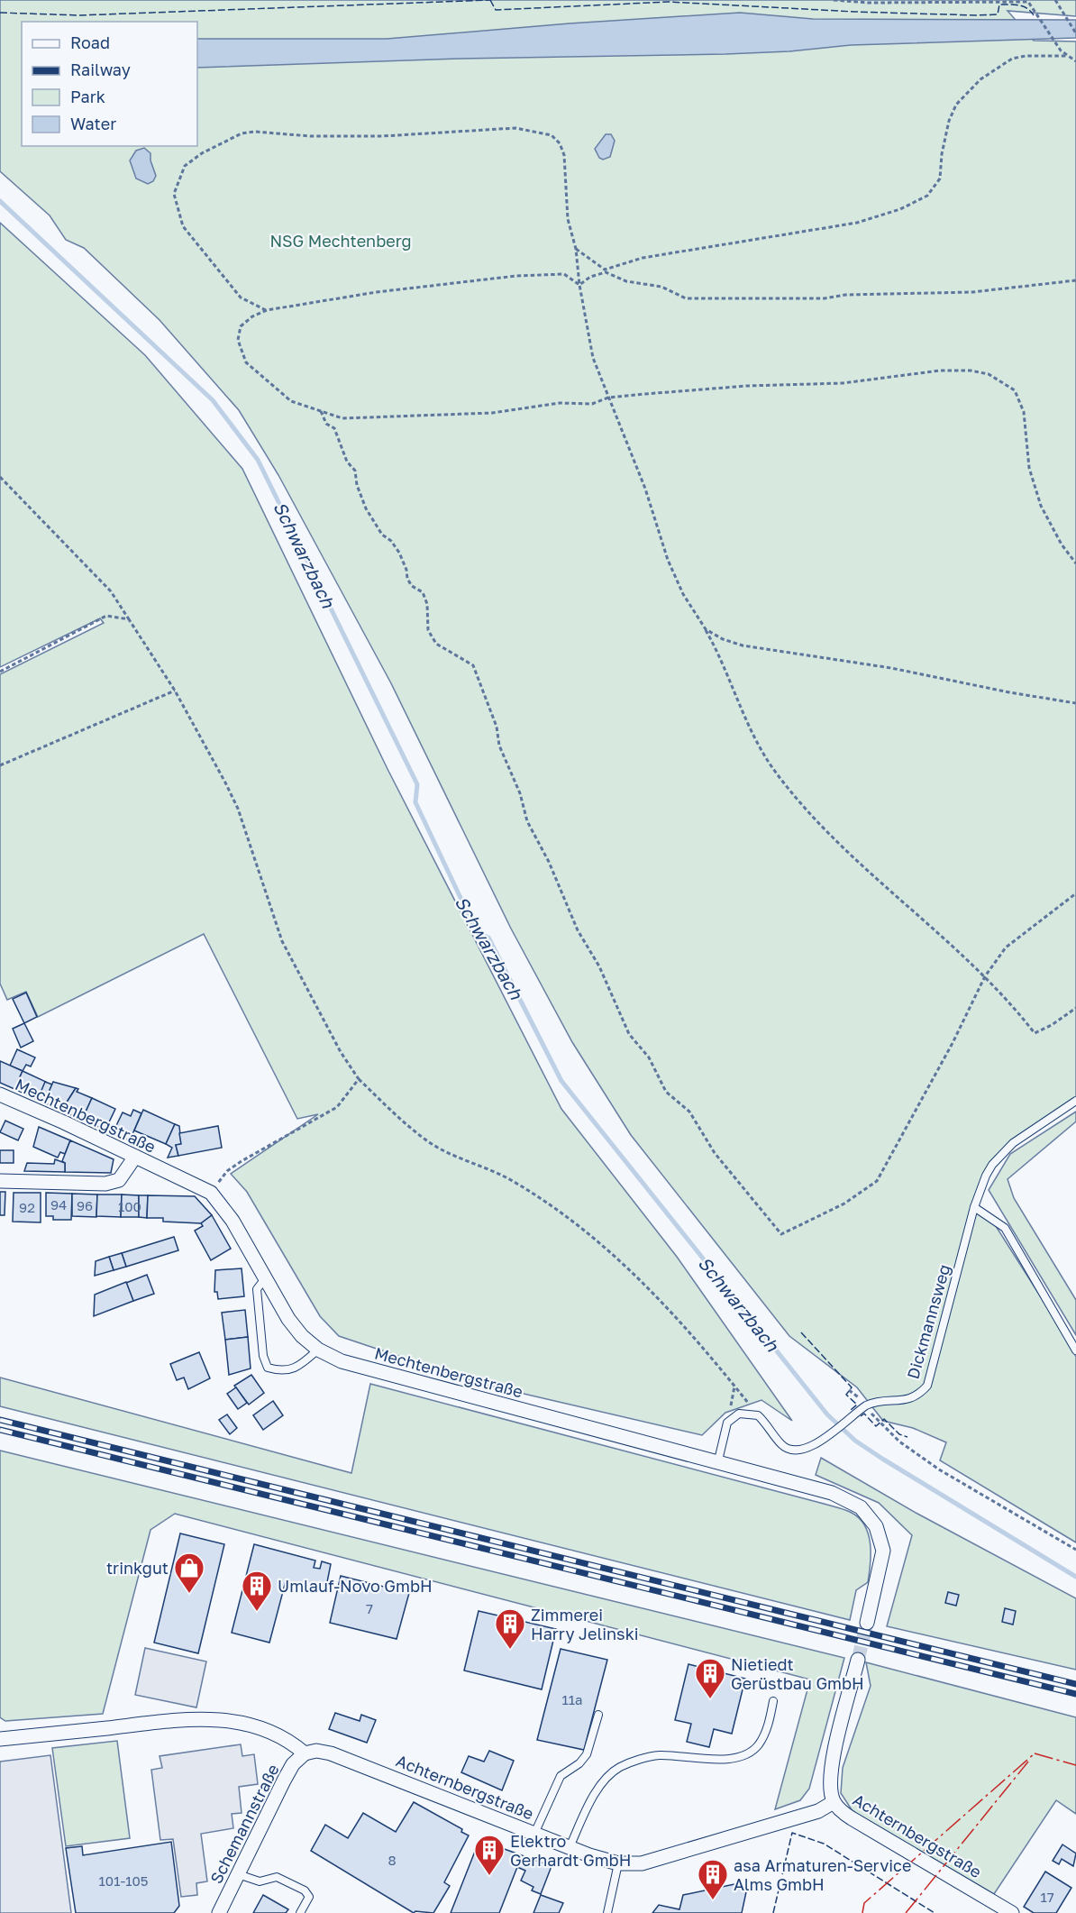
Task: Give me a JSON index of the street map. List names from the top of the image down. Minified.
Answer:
{"streets":{"street":["Mechtenbergstraße","Achternbergstraße","Schemannstraße"],"lane":["Dickmannsweg"]},"crossings":[["Achternbergstraße","Schemannstraße"]],"water":["Schwarzbach"],"parks":["NSG Mechtenberg"],"places":{"shop":["trinkgut"],"building":["Umlauf-Novo GmbH","Zimmerei Harry Jelinski","Nietiedt Gerüstbau GmbH","Elektro Gerhardt GmbH","asa Armaturen-Service Alms GmbH"]},"house_numbers":["94","96","100","92","7","11a","8","101-105","17"],"legend":["Road","Railway","Park","Water"]}
